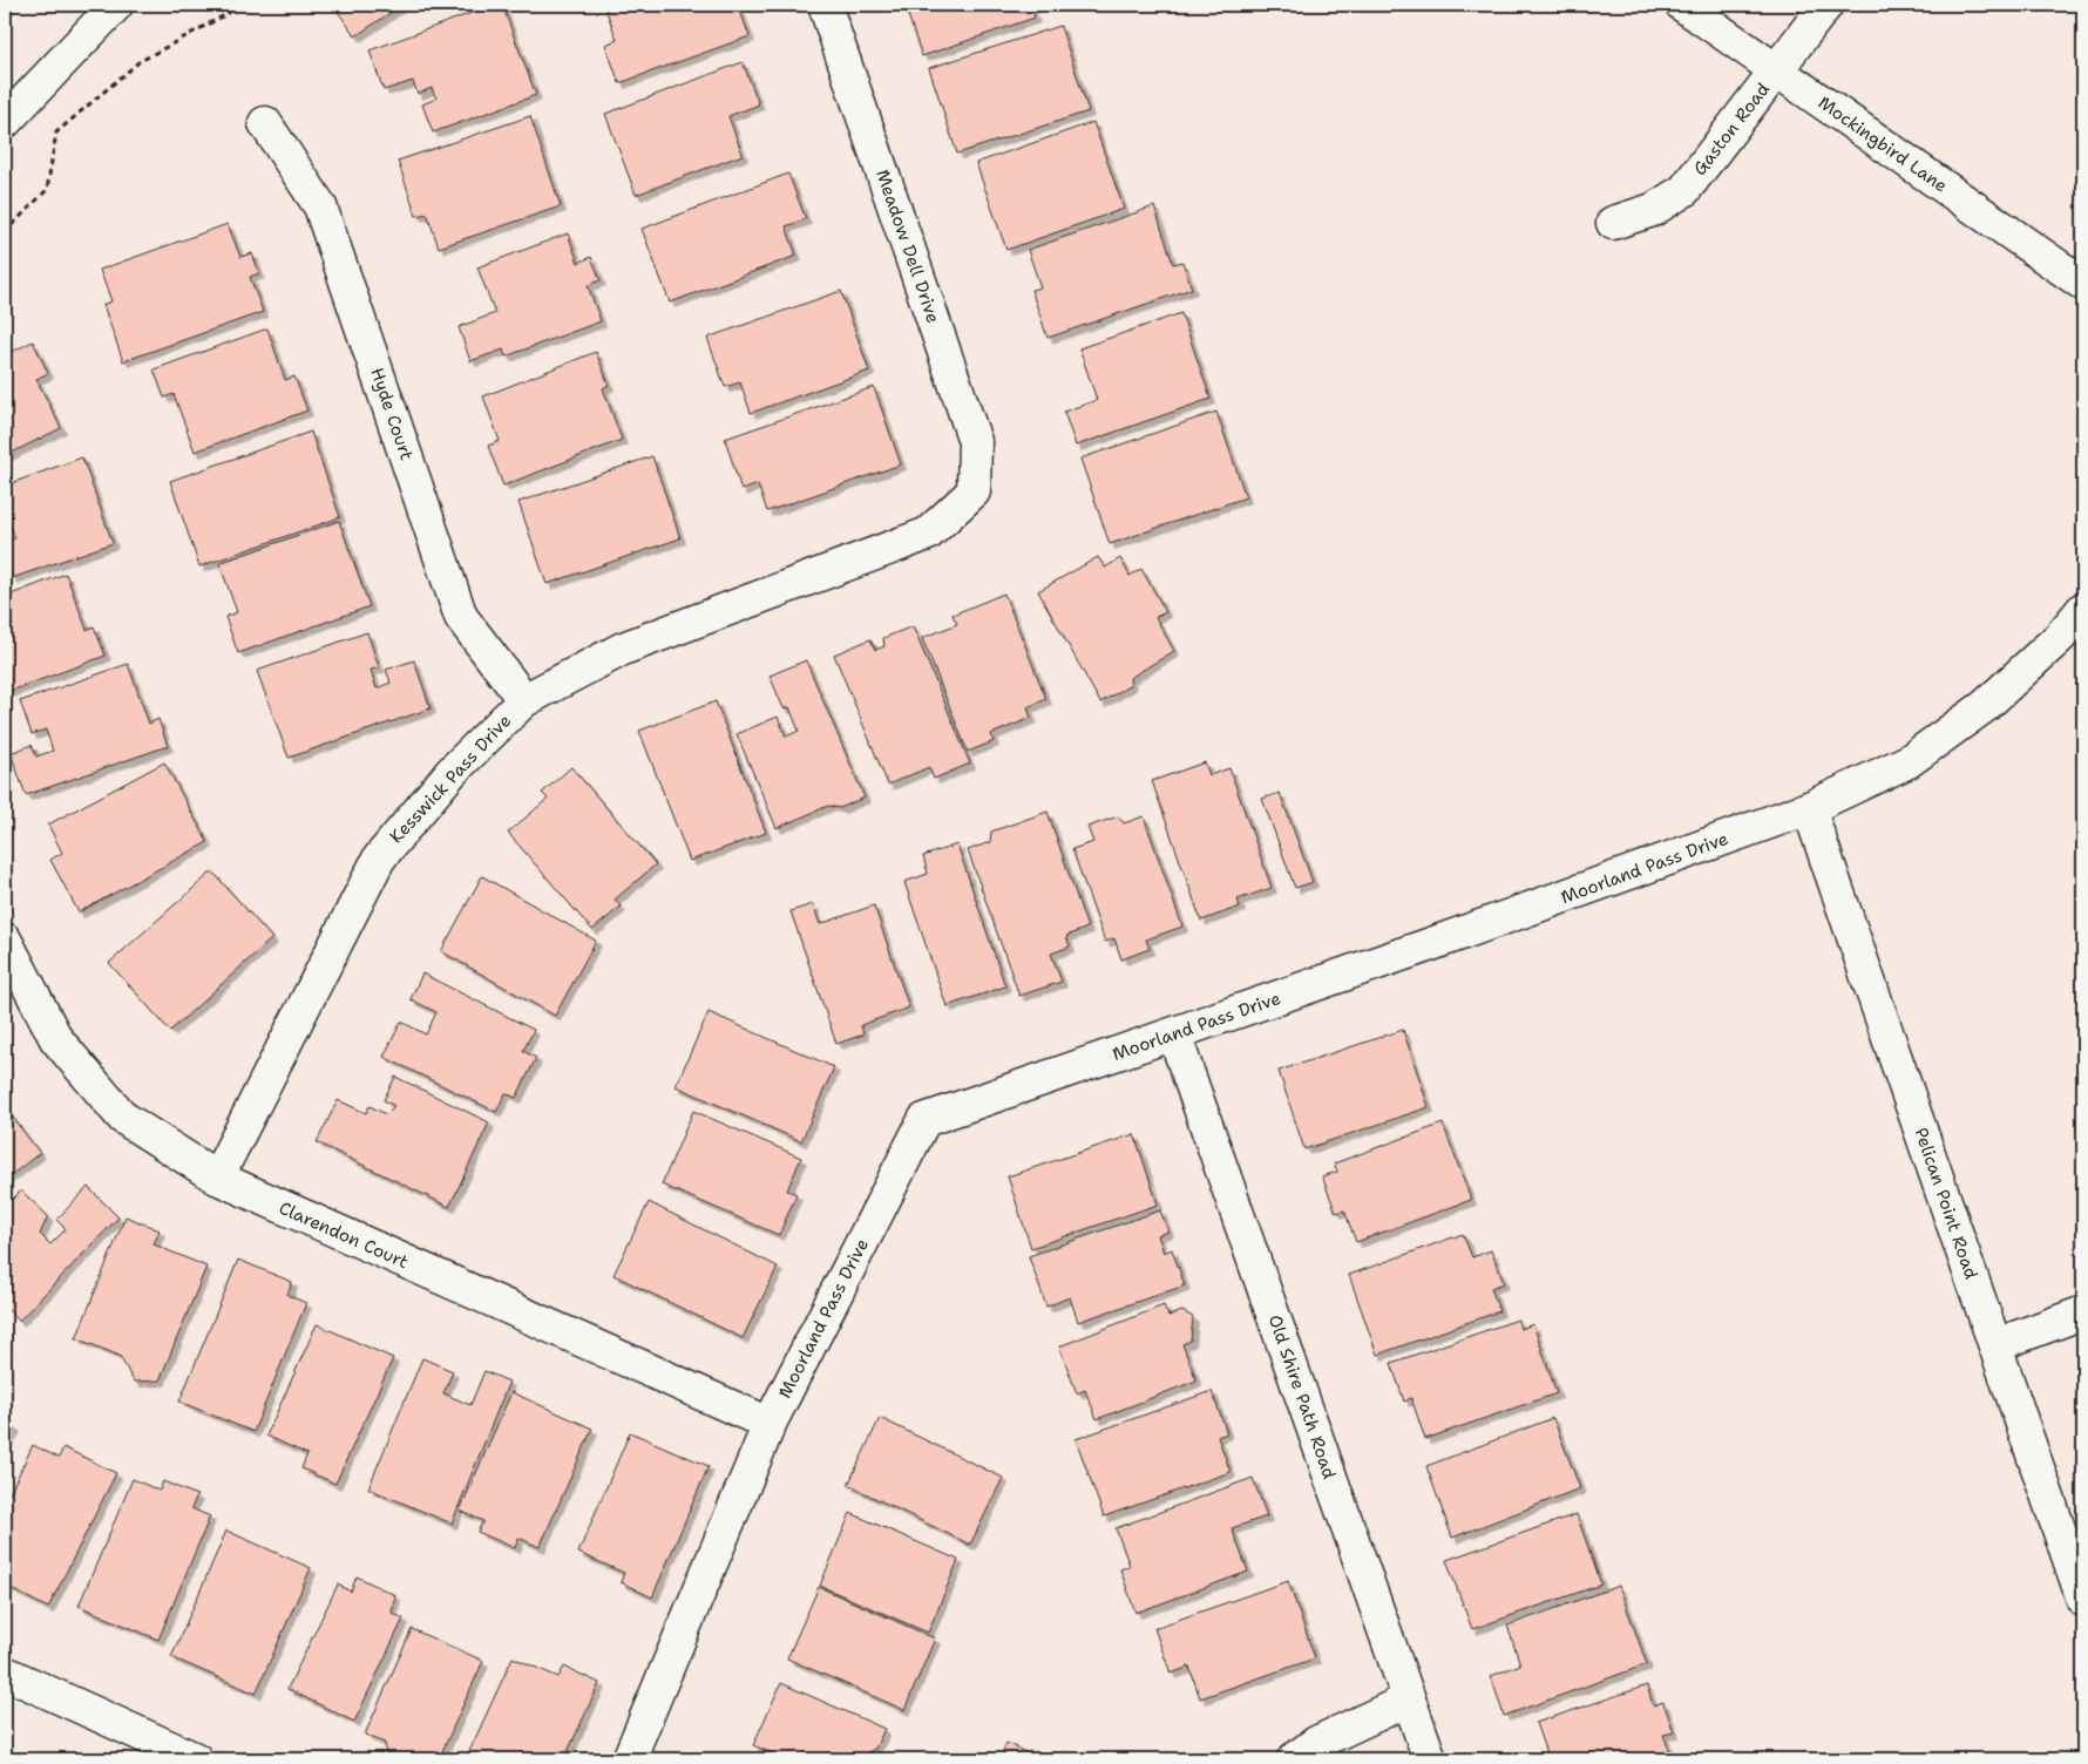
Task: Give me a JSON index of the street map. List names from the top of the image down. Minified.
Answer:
{"streets":{"street":["Gaston Road","Mockingbird Lane","Meadow Dell Drive","Hyde Court","Kesswick Pass Drive","Moorland Pass Drive","Pelican Point Road","Clarendon Court","Old Shire Path Road"]},"crossings":[["Gaston Road","Mockingbird Lane"],["Meadow Dell Drive","Kesswick Pass Drive"],["Hyde Court","Kesswick Pass Drive"],["Kesswick Pass Drive","Clarendon Court"],["Moorland Pass Drive","Pelican Point Road"],["Moorland Pass Drive","Clarendon Court"],["Moorland Pass Drive","Old Shire Path Road"]]}
